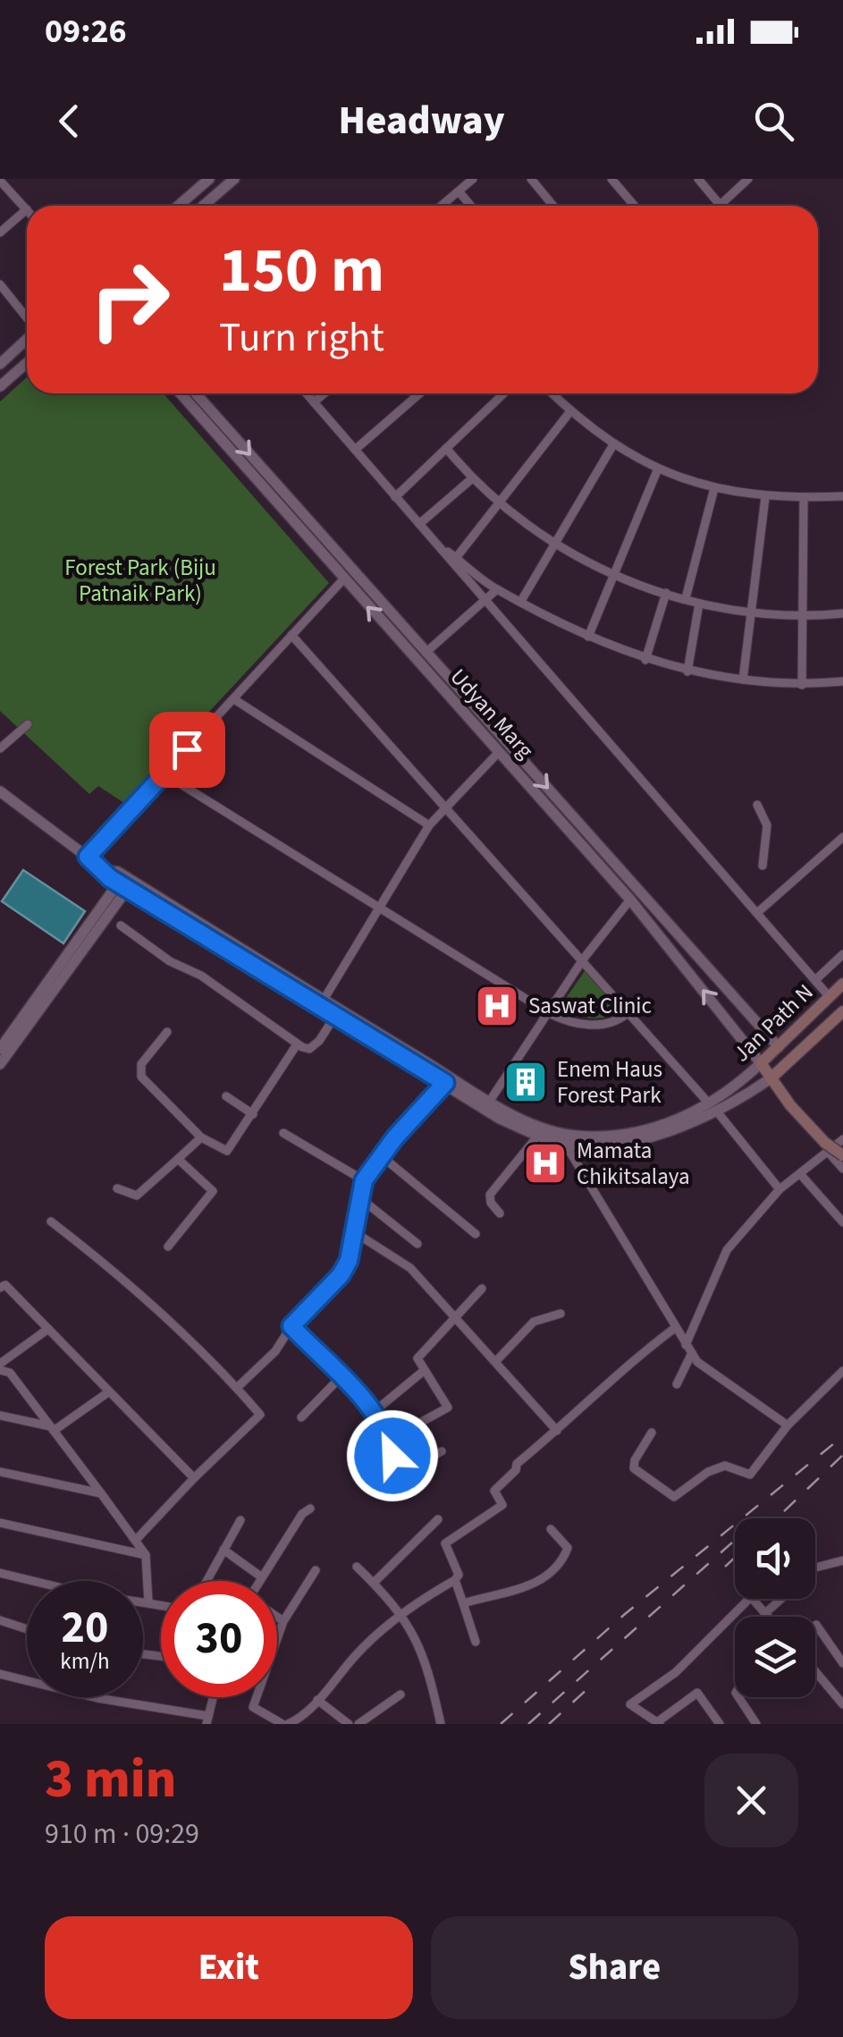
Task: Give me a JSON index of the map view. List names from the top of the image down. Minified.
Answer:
{"streets":{"main road":["Udyan Marg","Jan Path N"]},"crossings":[["Udyan Marg","Jan Path N"]],"parks":["Forest Park (Biju Patnaik Park)"],"places":{"hospital":["Saswat Clinic","Mamata Chikitsalaya"],"building":["Enem Haus Forest Park"]},"page":{"status":"09:26","header":"Headway","turn":["150 m","Turn right"],"speed":"20 km/h","limit":"30","heading":["3 min","910 m · 09:29"],"buttons":["Exit","Share"]}}
